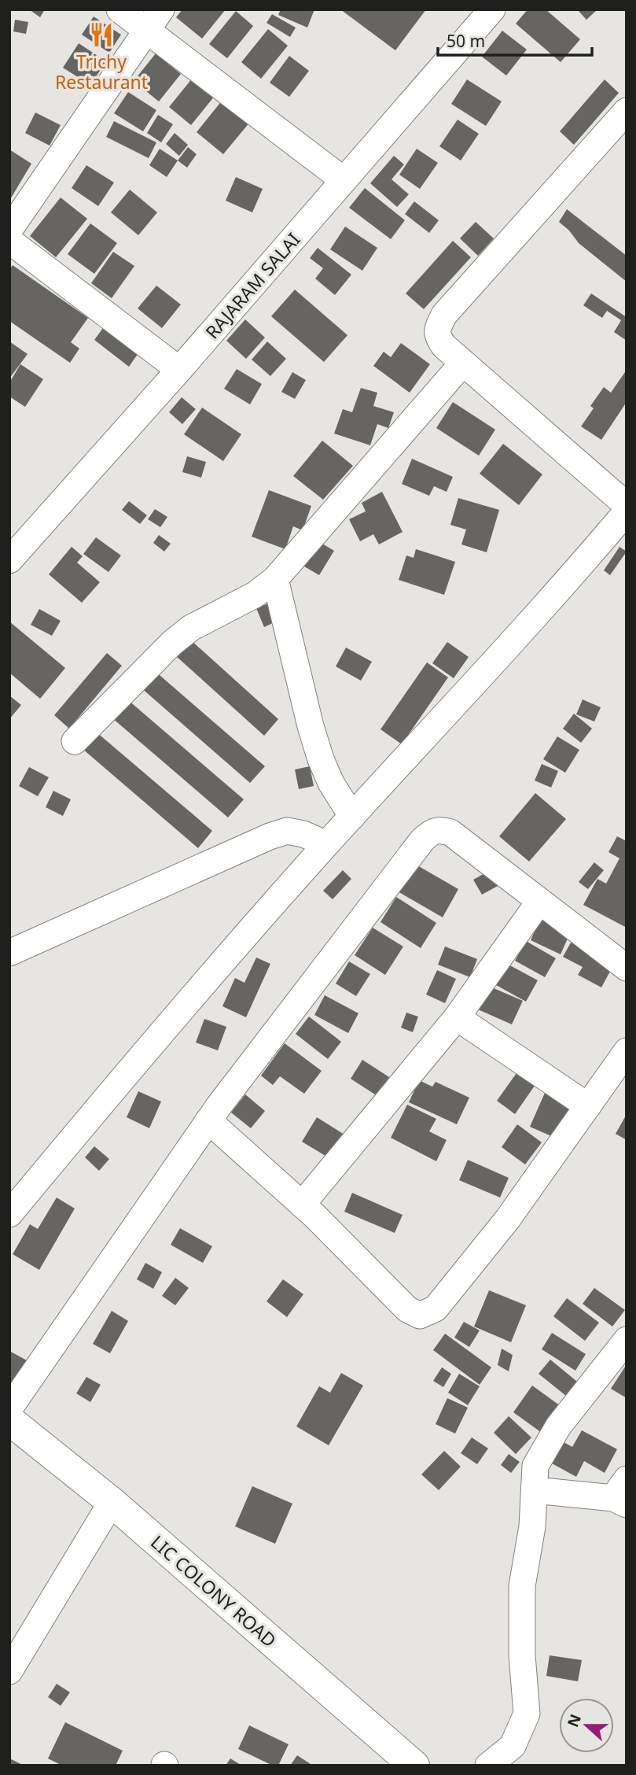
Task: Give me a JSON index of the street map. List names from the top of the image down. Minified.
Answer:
{"streets":{"main road":["LIC COLONY ROAD"],"street":["RAJARAM SALAI"]},"places":{"restaurant":["Trichy Restaurant"]},"scale_bar":"50 m","north":"left"}
